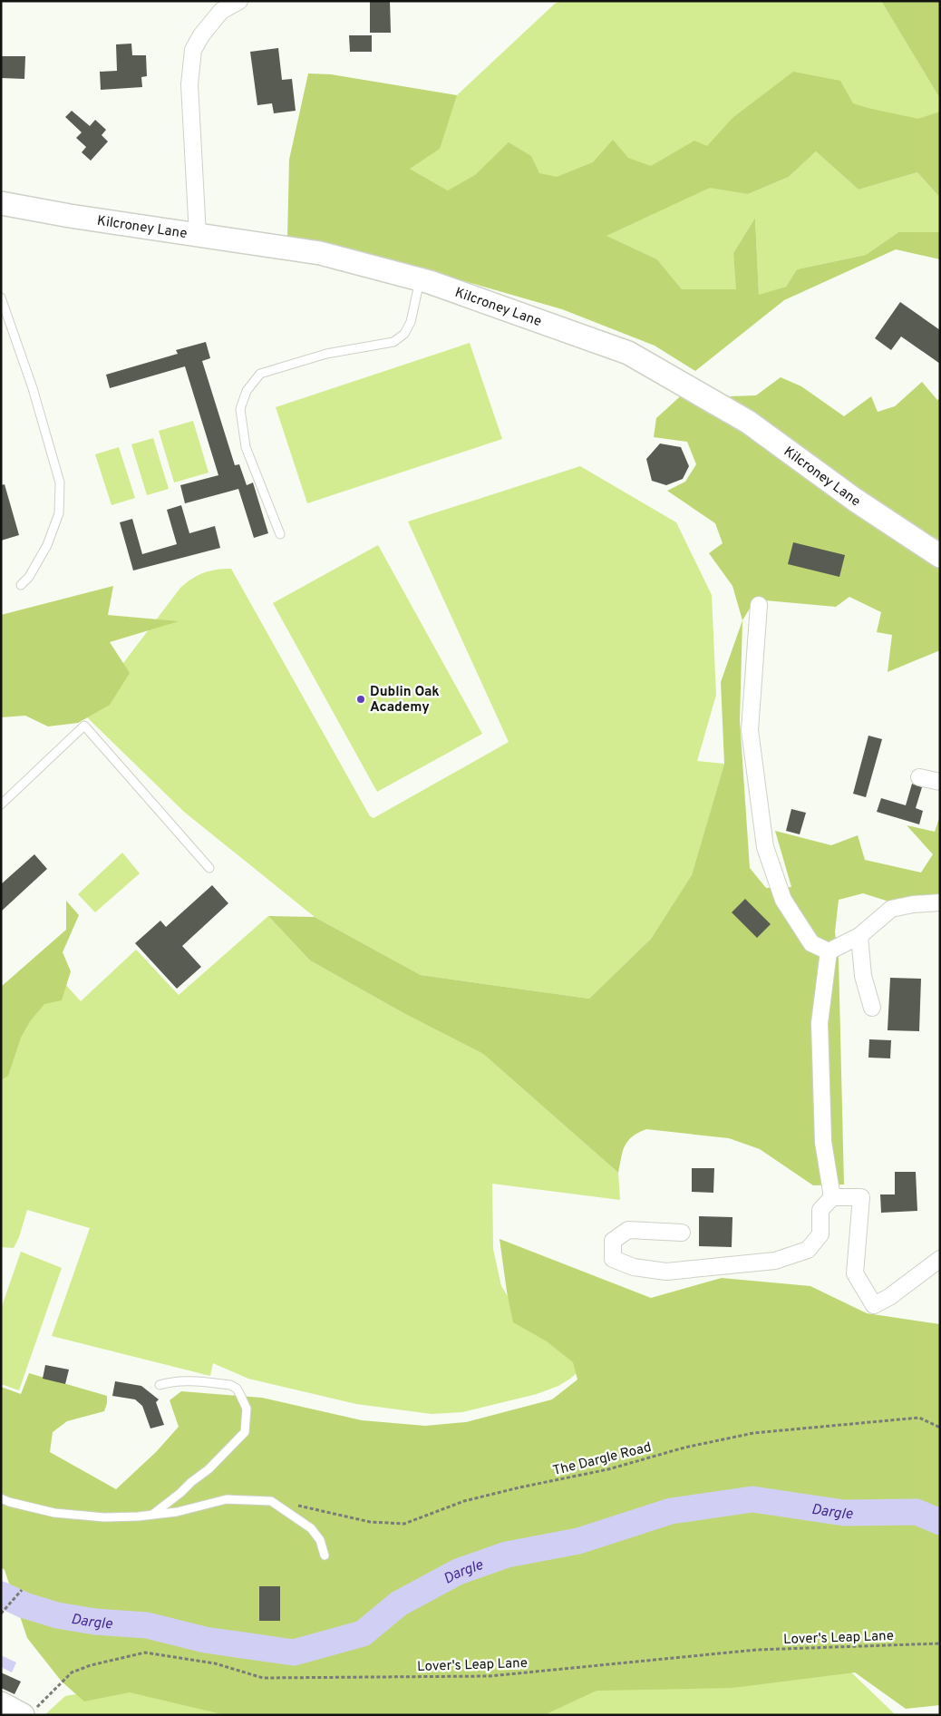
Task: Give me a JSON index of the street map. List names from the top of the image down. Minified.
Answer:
{"streets":{"street":["Kilcroney Lane"],"path":["The Dargle Road","Lover's Leap Lane"]},"water":["Dargle"],"places":["Dublin Oak Academy"]}
